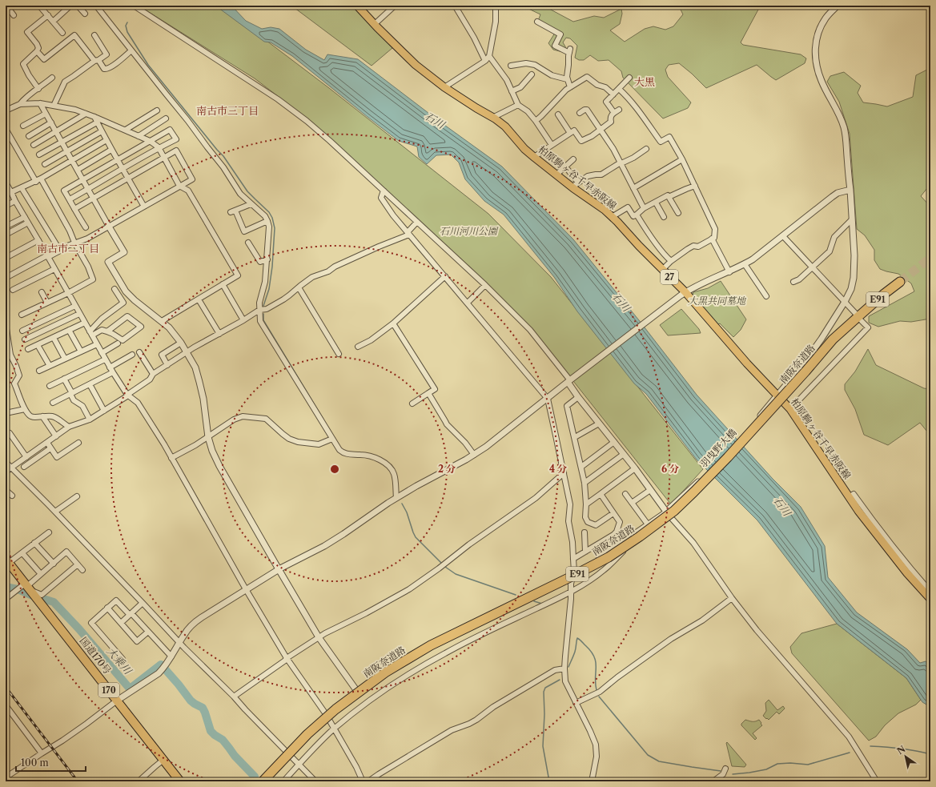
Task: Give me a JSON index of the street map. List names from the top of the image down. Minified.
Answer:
{"streets":{"highway":["E91","南阪奈道路","国道170号","170"],"main road":["柏原駒ヶ谷千早赤阪線","27"],"street":["羽曳野大橋"]},"crossings":[["柏原駒ヶ谷千早赤阪線","羽曳野大橋"]],"districts":["大黒","南古市三丁目","南古市二丁目"],"water":["石川","大乗川"],"parks":["石川河川公園","大黒共同墓地"],"scale_bar":"100 m","north":"top left","rings":["2 分","4 分","6 分"]}
